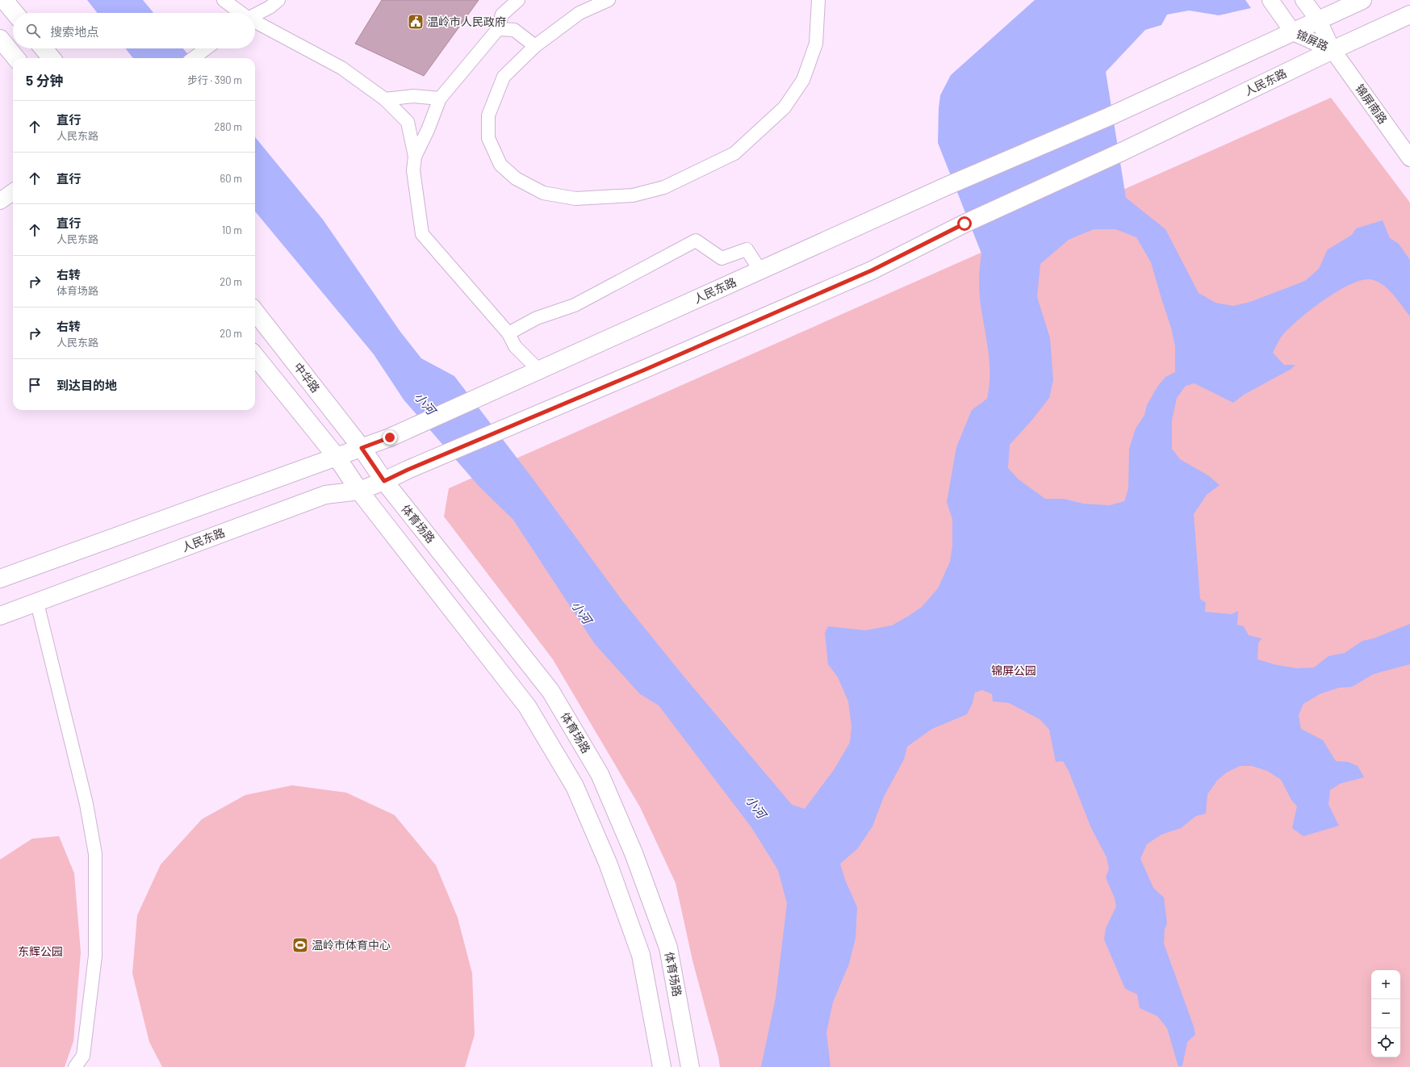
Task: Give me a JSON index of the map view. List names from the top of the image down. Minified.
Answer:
{"streets":{"main road":["人民东路","中华路","体育场路"],"street":["锦屏路","锦屏南路"]},"crossings":[["锦屏路","人民东路"],["锦屏路","锦屏南路"],["人民东路","锦屏南路"],["人民东路","中华路"],["人民东路","体育场路"],["中华路","体育场路"]],"water":["小河"],"parks":["锦屏公园","东辉公园"],"places":{"public building":["温岭市人民政府"],"sports":["温岭市体育中心"]},"page":{"search":"搜索地点","heading":["5 分钟","步行 · 390 m"],"list":[["直行","人民东路","280 m"],["直行","60 m"],["直行","人民东路","10 m"],["右转","体育场路","20 m"],["右转","人民东路","20 m"],"到达目的地"],"map_buttons":["+","−"]}}
